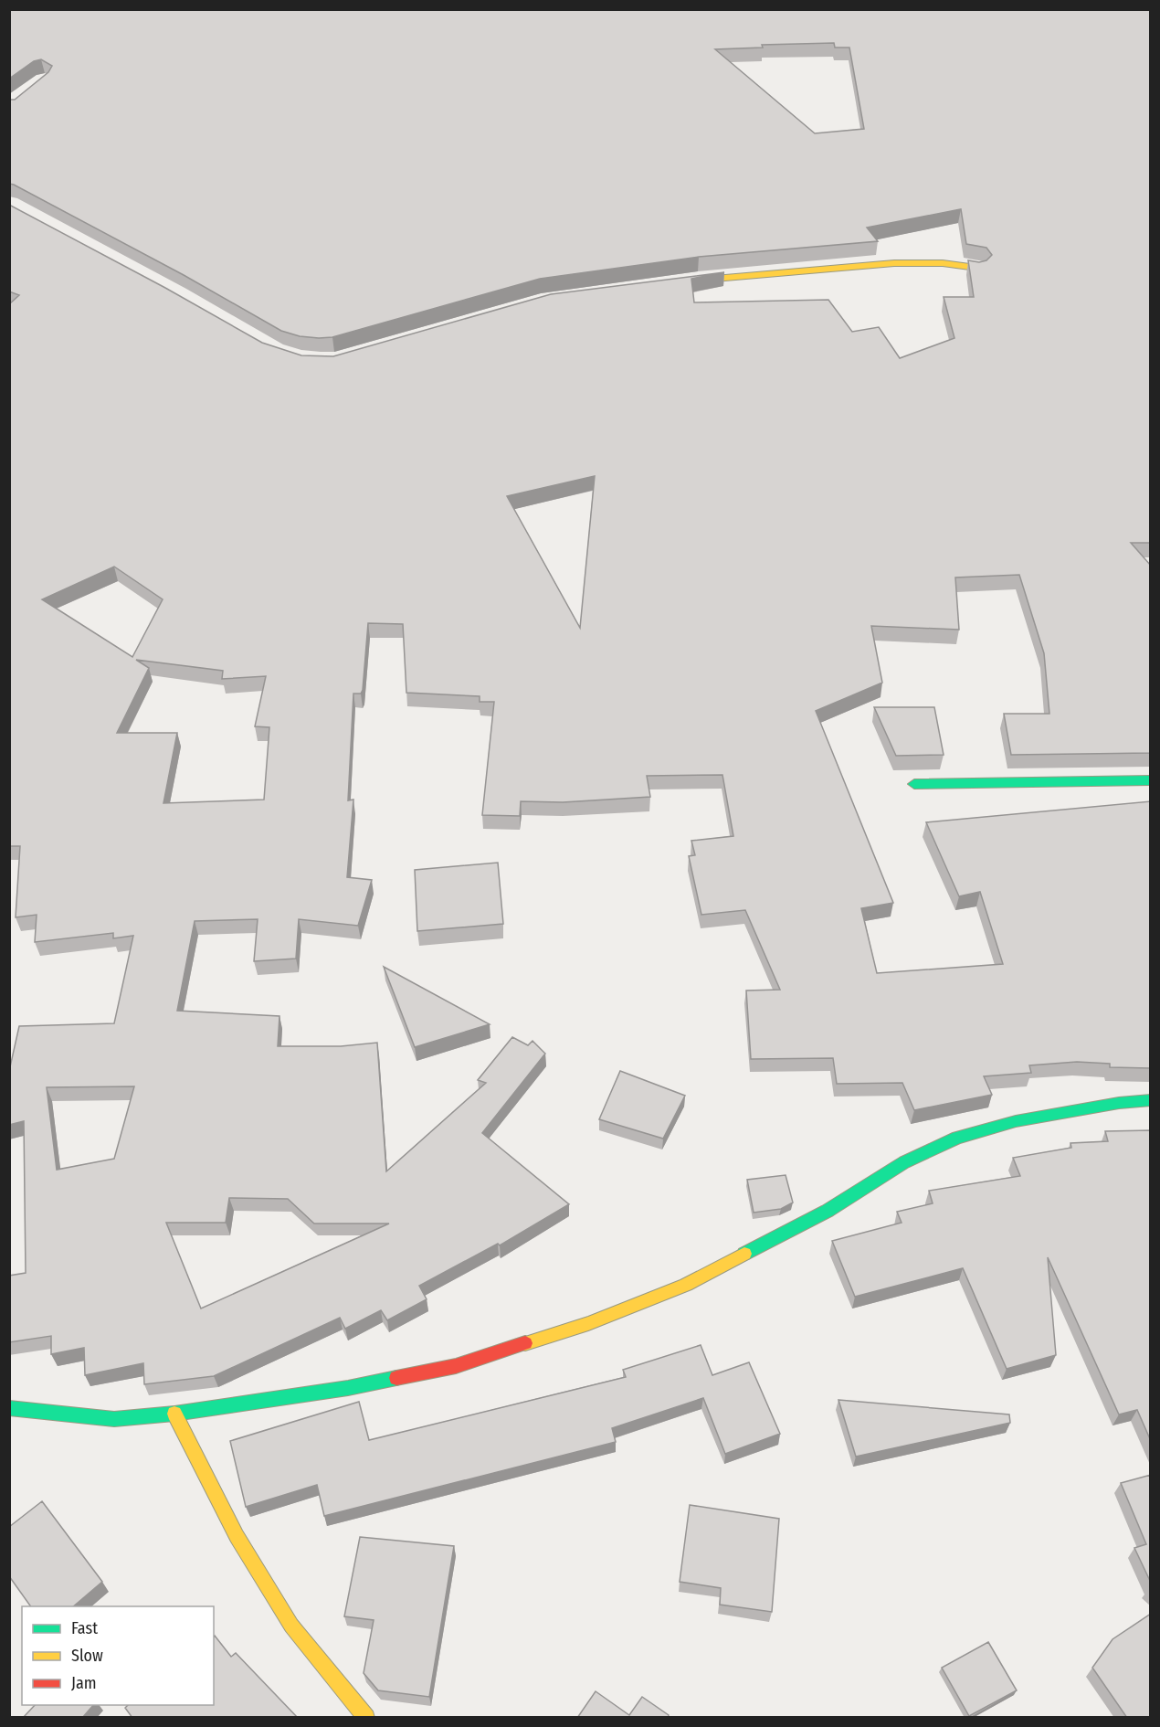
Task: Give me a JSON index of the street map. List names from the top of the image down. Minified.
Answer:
{"legend":["Fast","Slow","Jam"]}
